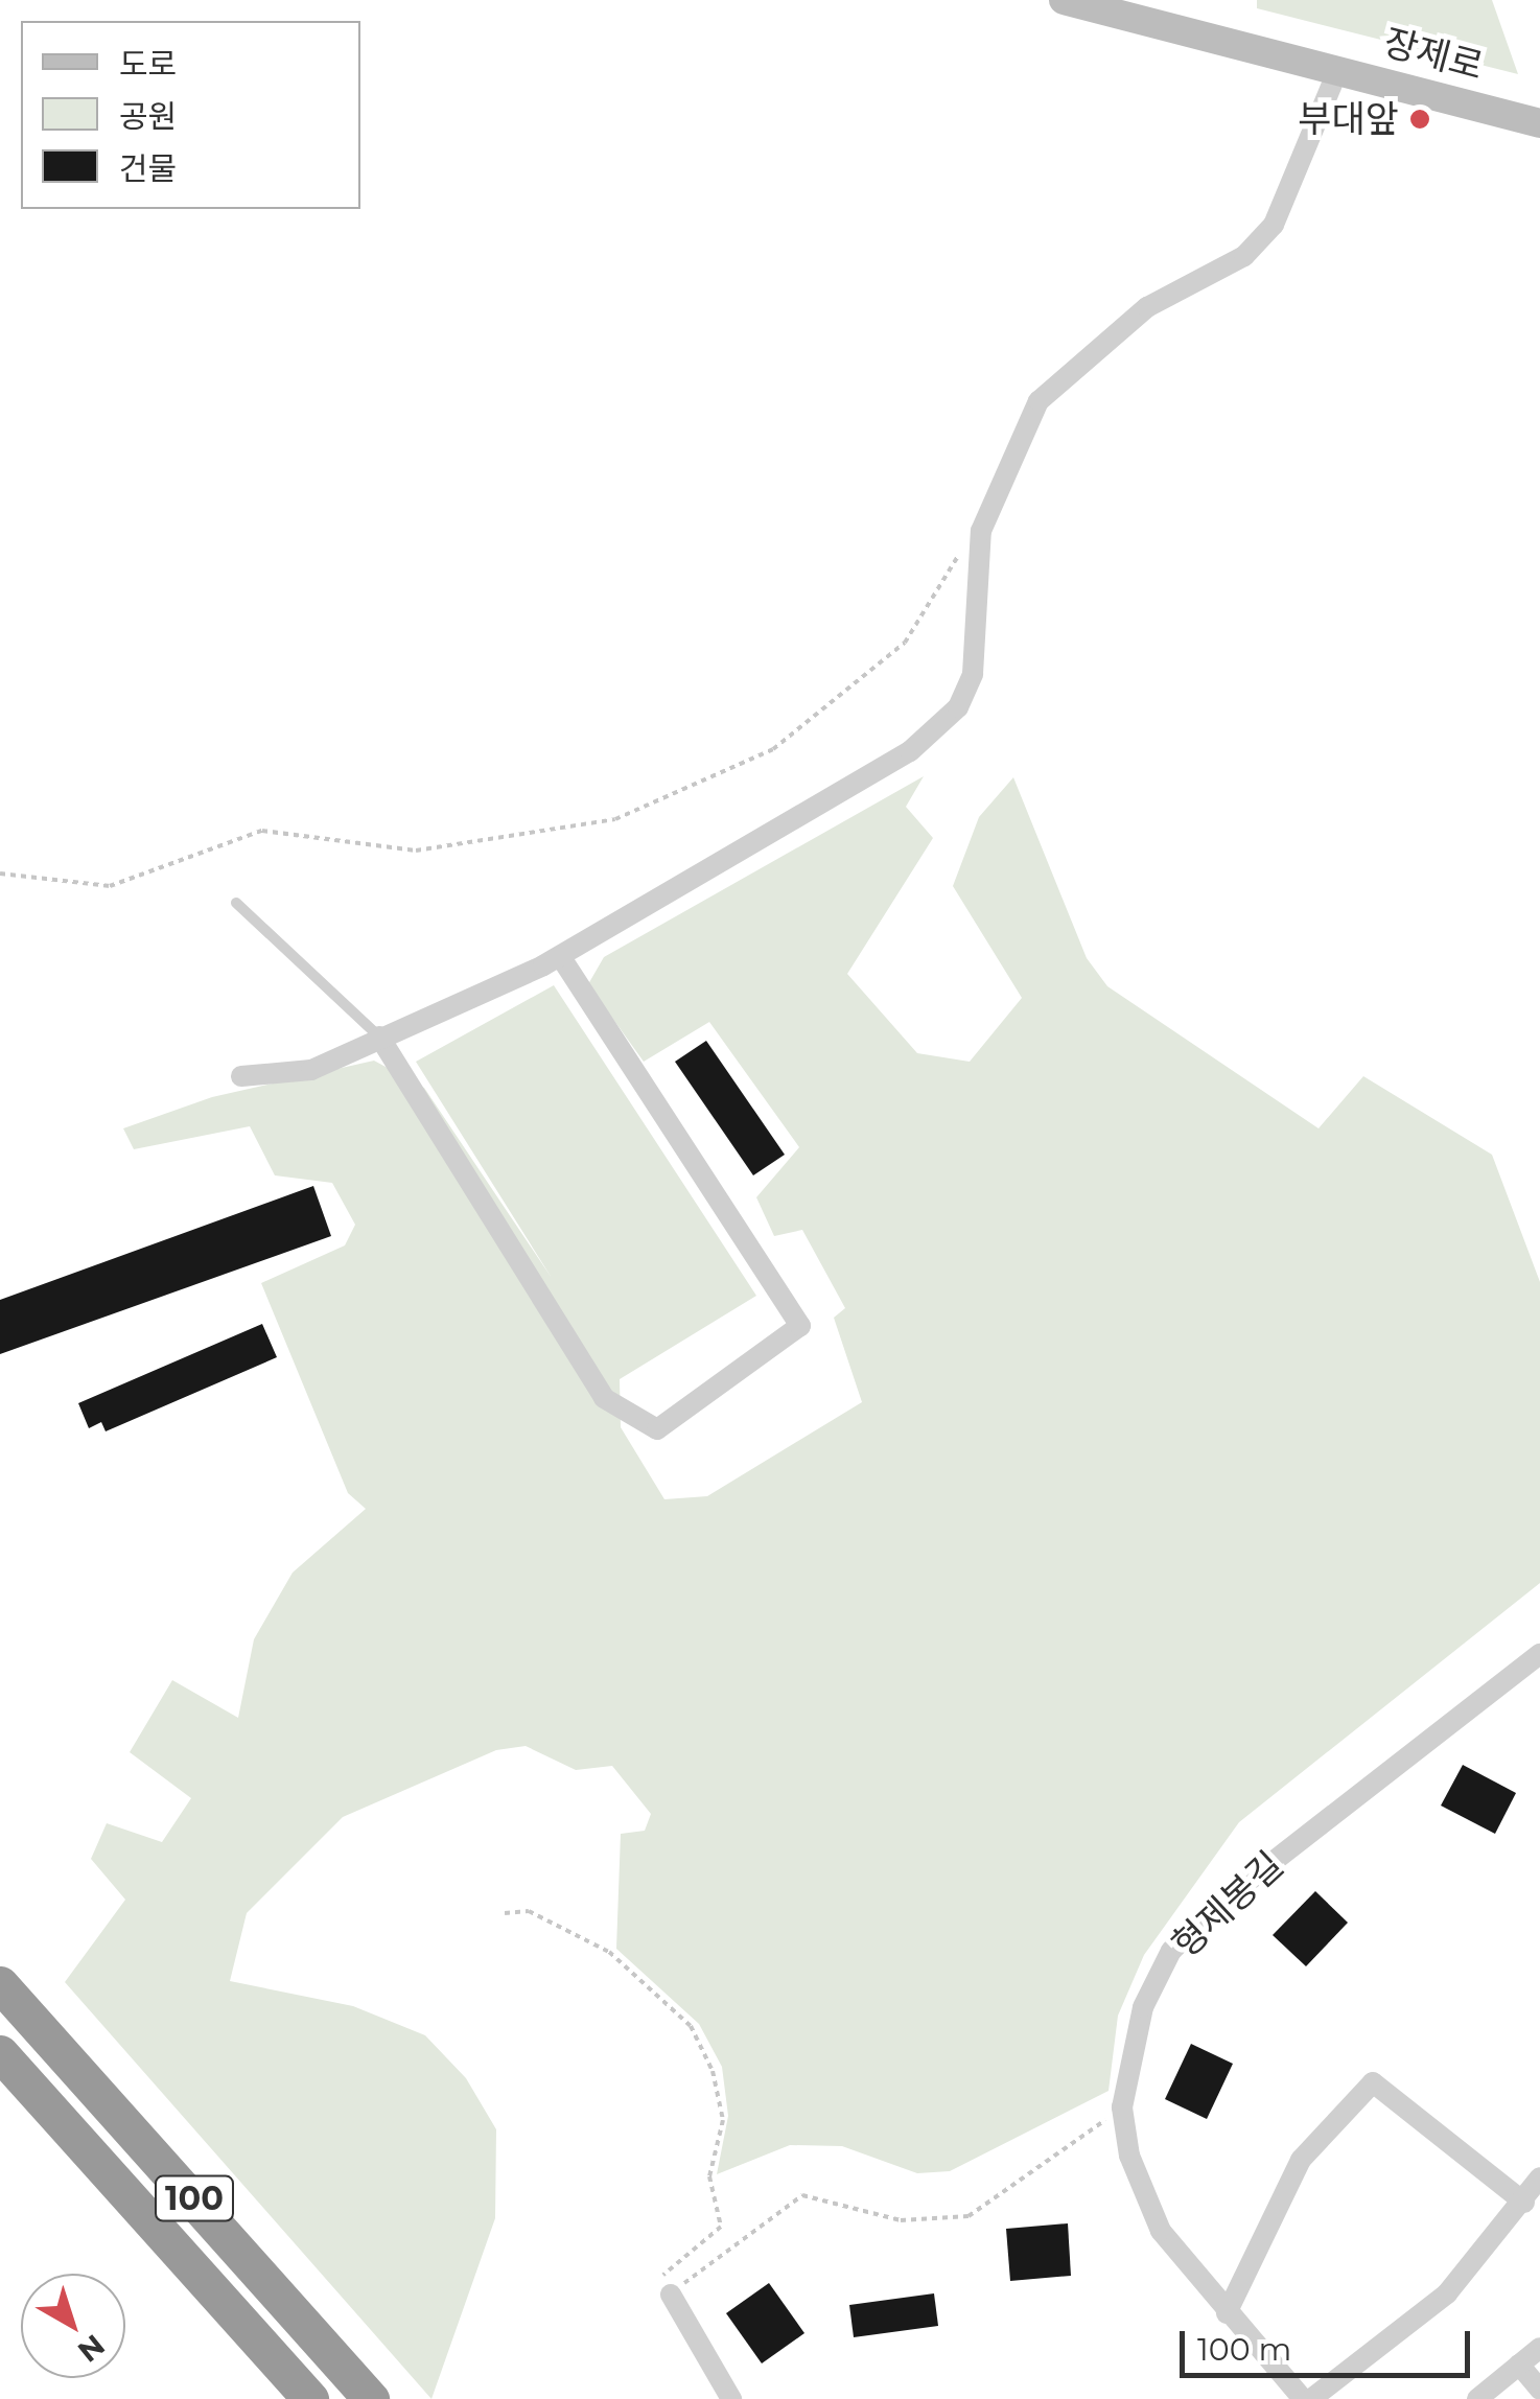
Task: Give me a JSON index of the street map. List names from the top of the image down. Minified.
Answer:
{"streets":{"highway":["100"],"main road":["장제로"],"street":["형제봉길"]},"places":["부대앞"],"legend":["도로","공원","건물"],"scale_bar":"100 m","north":"bottom right"}
